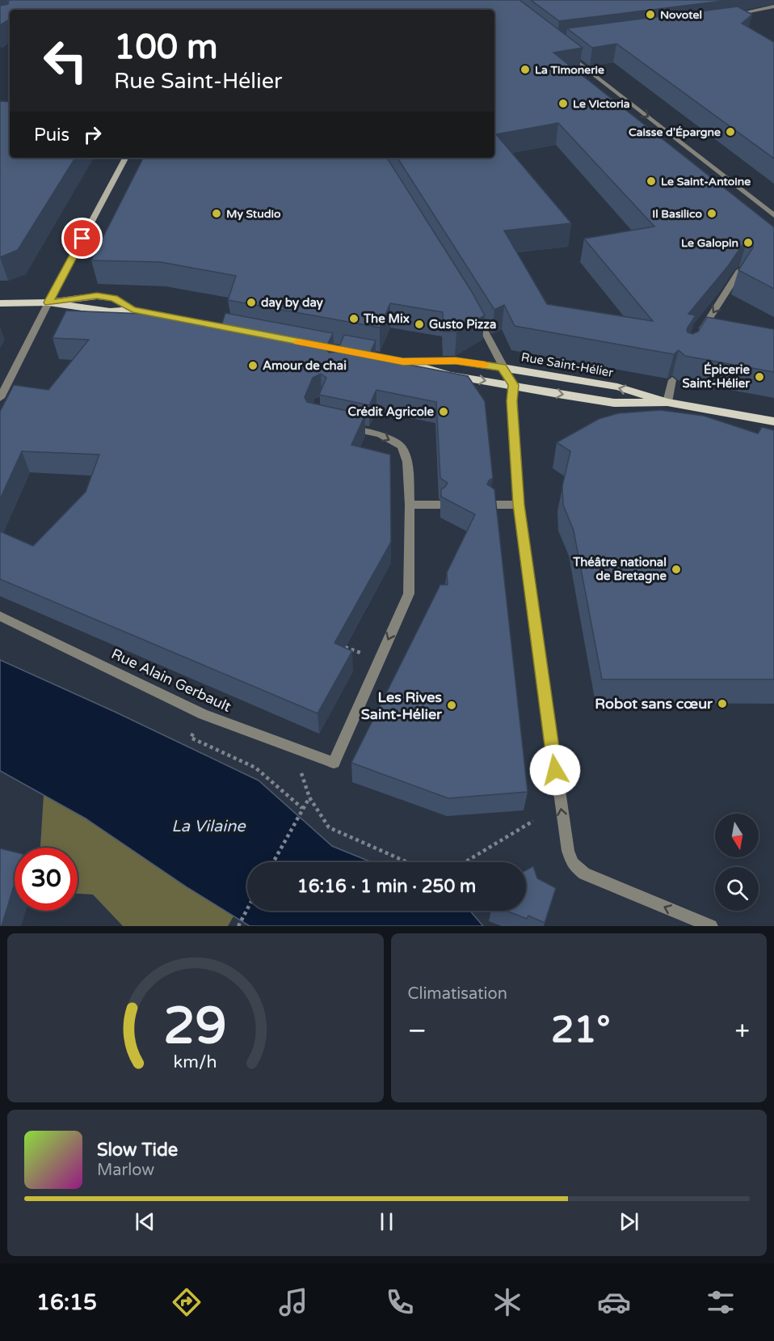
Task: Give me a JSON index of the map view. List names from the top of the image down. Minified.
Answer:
{"streets":{"main road":["Rue Saint-Hélier"],"street":["Rue Alain Gerbault"]},"water":["La Vilaine"],"places":["Novotel","La Timonerie","Le Victoria","Caisse d'Épargne","Le Saint-Antoine","My Studio","Il Basilico","Le Galopin","day by day","The Mix","Gusto Pizza","Amour de chai","Épicerie Saint-Hélier","Crédit Agricole","Théâtre national de Bretagne","Robot sans cœur","Les Rives Saint-Hélier"],"north":"bottom","page":{"turn":["100 m","Rue Saint-Hélier"],"then":"Puis","limit":"30","trip":"16:16 · 1 min · 250 m","tile":"Climatisation","heat":["−","21°","+"],"song":["Slow Tide","Marlow"],"tabs":"16:15","gauge":["29","km/h"]}}
